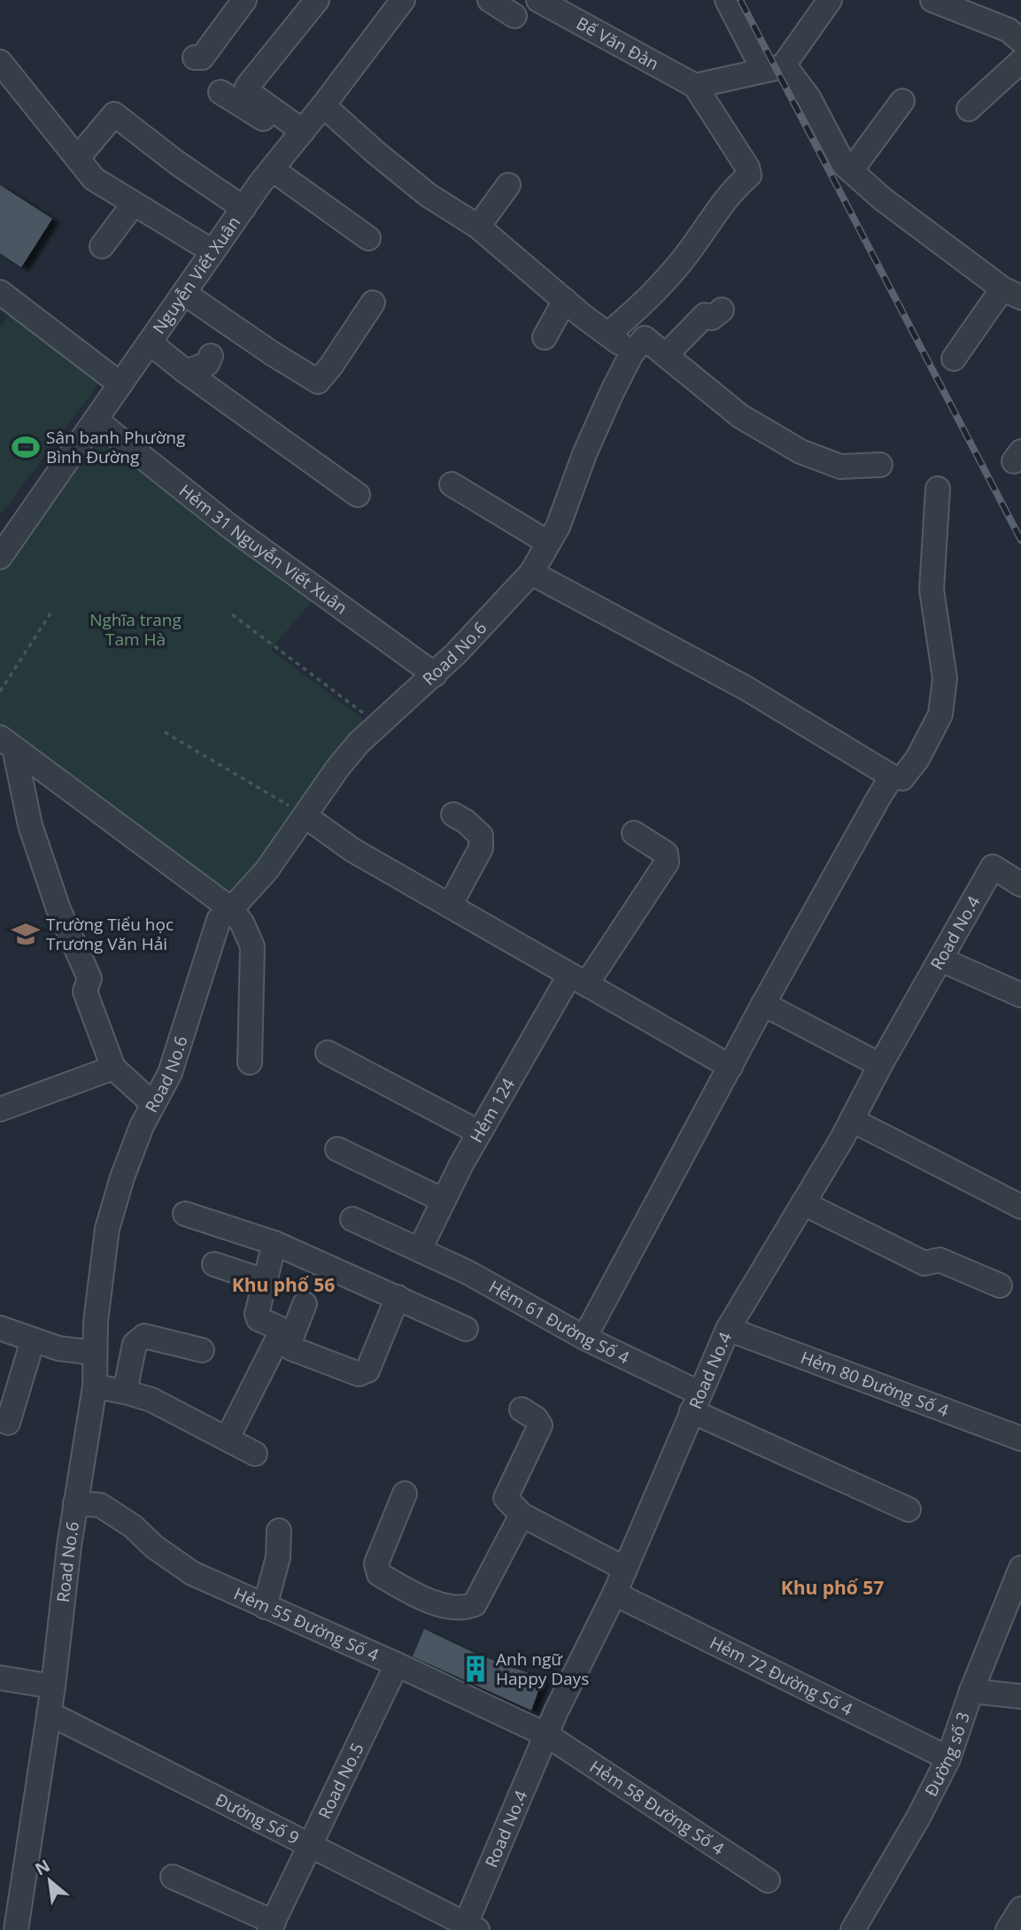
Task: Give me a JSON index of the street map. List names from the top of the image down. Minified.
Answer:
{"streets":{"street":["Bế Văn Đàn","Nguyễn Viết Xuân","Hẻm 31 Nguyễn Viết Xuân","Road No.6","Road No.4","Hẻm 124","Hẻm 61 Đường Số 4","Hẻm 80 Đường Số 4","Hẻm 55 Đường Số 4","Hẻm 72 Đường Số 4","Đường số 3","Road No.5","Hẻm 58 Đường Số 4","Đường Số 9"]},"crossings":[["Nguyễn Viết Xuân","Hẻm 31 Nguyễn Viết Xuân"],["Hẻm 31 Nguyễn Viết Xuân","Road No.6"],["Road No.6","Hẻm 55 Đường Số 4"],["Road No.6","Đường Số 9"],["Road No.4","Hẻm 61 Đường Số 4"],["Road No.4","Hẻm 80 Đường Số 4"],["Road No.4","Hẻm 55 Đường Số 4"],["Road No.4","Hẻm 72 Đường Số 4"],["Road No.4","Hẻm 58 Đường Số 4"],["Road No.4","Đường Số 9"],["Hẻm 124","Hẻm 61 Đường Số 4"],["Hẻm 55 Đường Số 4","Road No.5"],["Hẻm 55 Đường Số 4","Hẻm 58 Đường Số 4"],["Hẻm 72 Đường Số 4","Đường số 3"],["Road No.5","Đường Số 9"]],"districts":["Khu phố 56","Khu phố 57"],"parks":["Nghĩa trang Tam Hà"],"places":{"sports":["Sân banh Phường Bình Đường"],"school or university":["Trường Tiểu học Trương Văn Hải"],"building":["Anh ngữ Happy Days"]},"north":"top left"}
